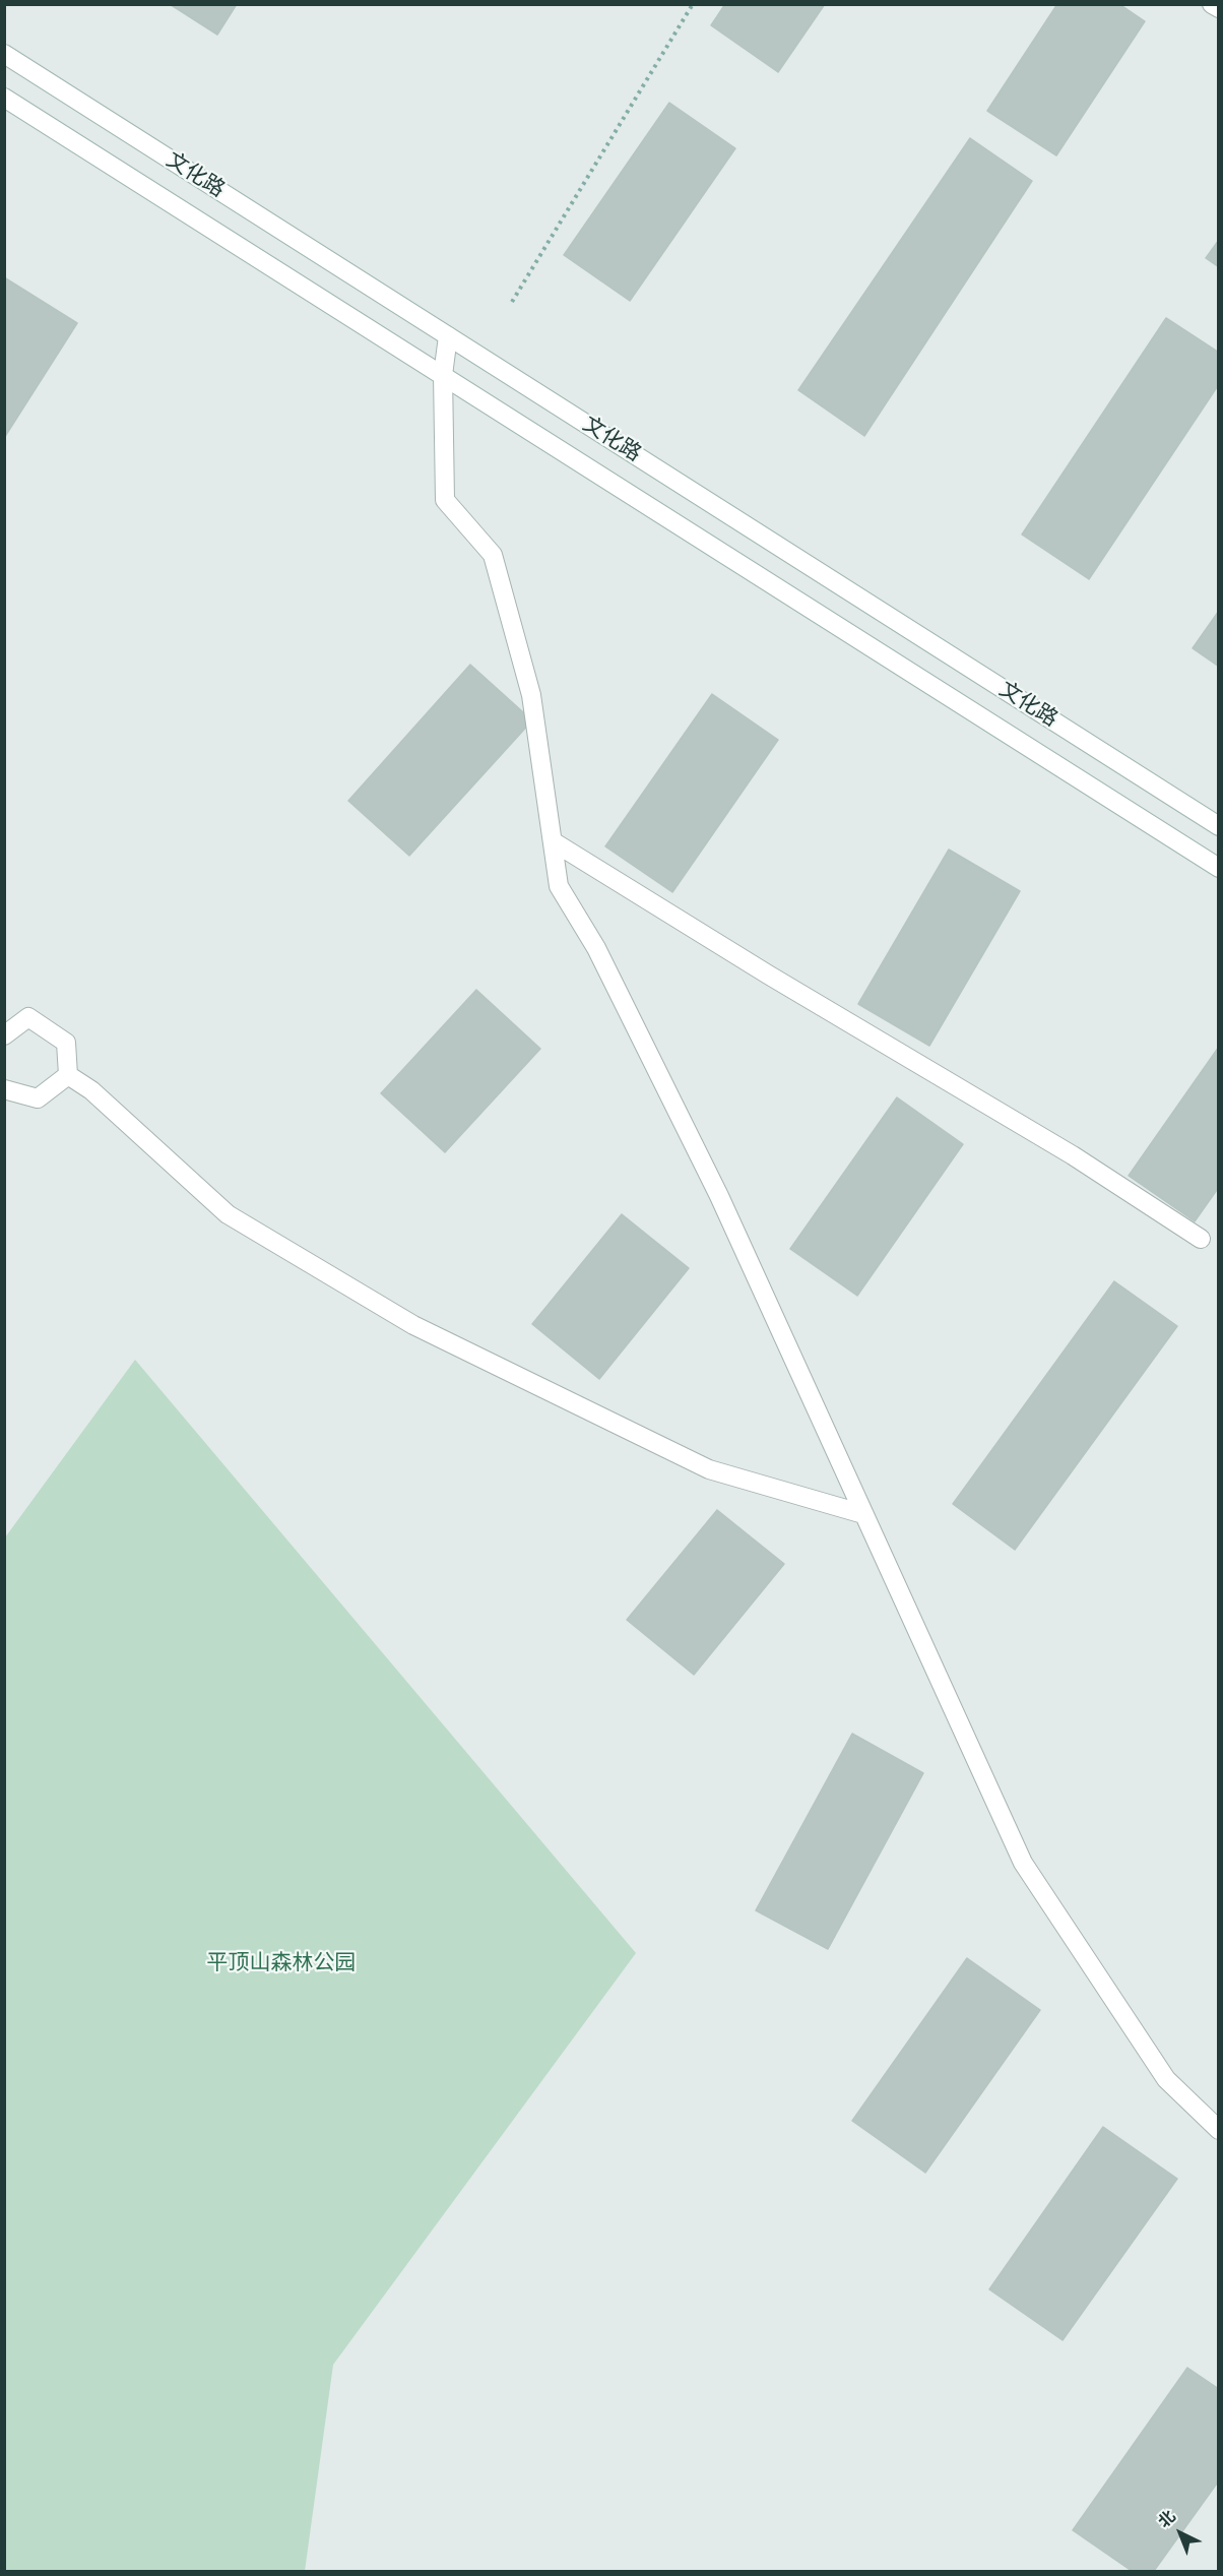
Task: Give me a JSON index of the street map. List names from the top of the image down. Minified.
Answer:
{"streets":{"street":["文化路"]},"parks":["平顶山森林公园"],"north":"top left"}
